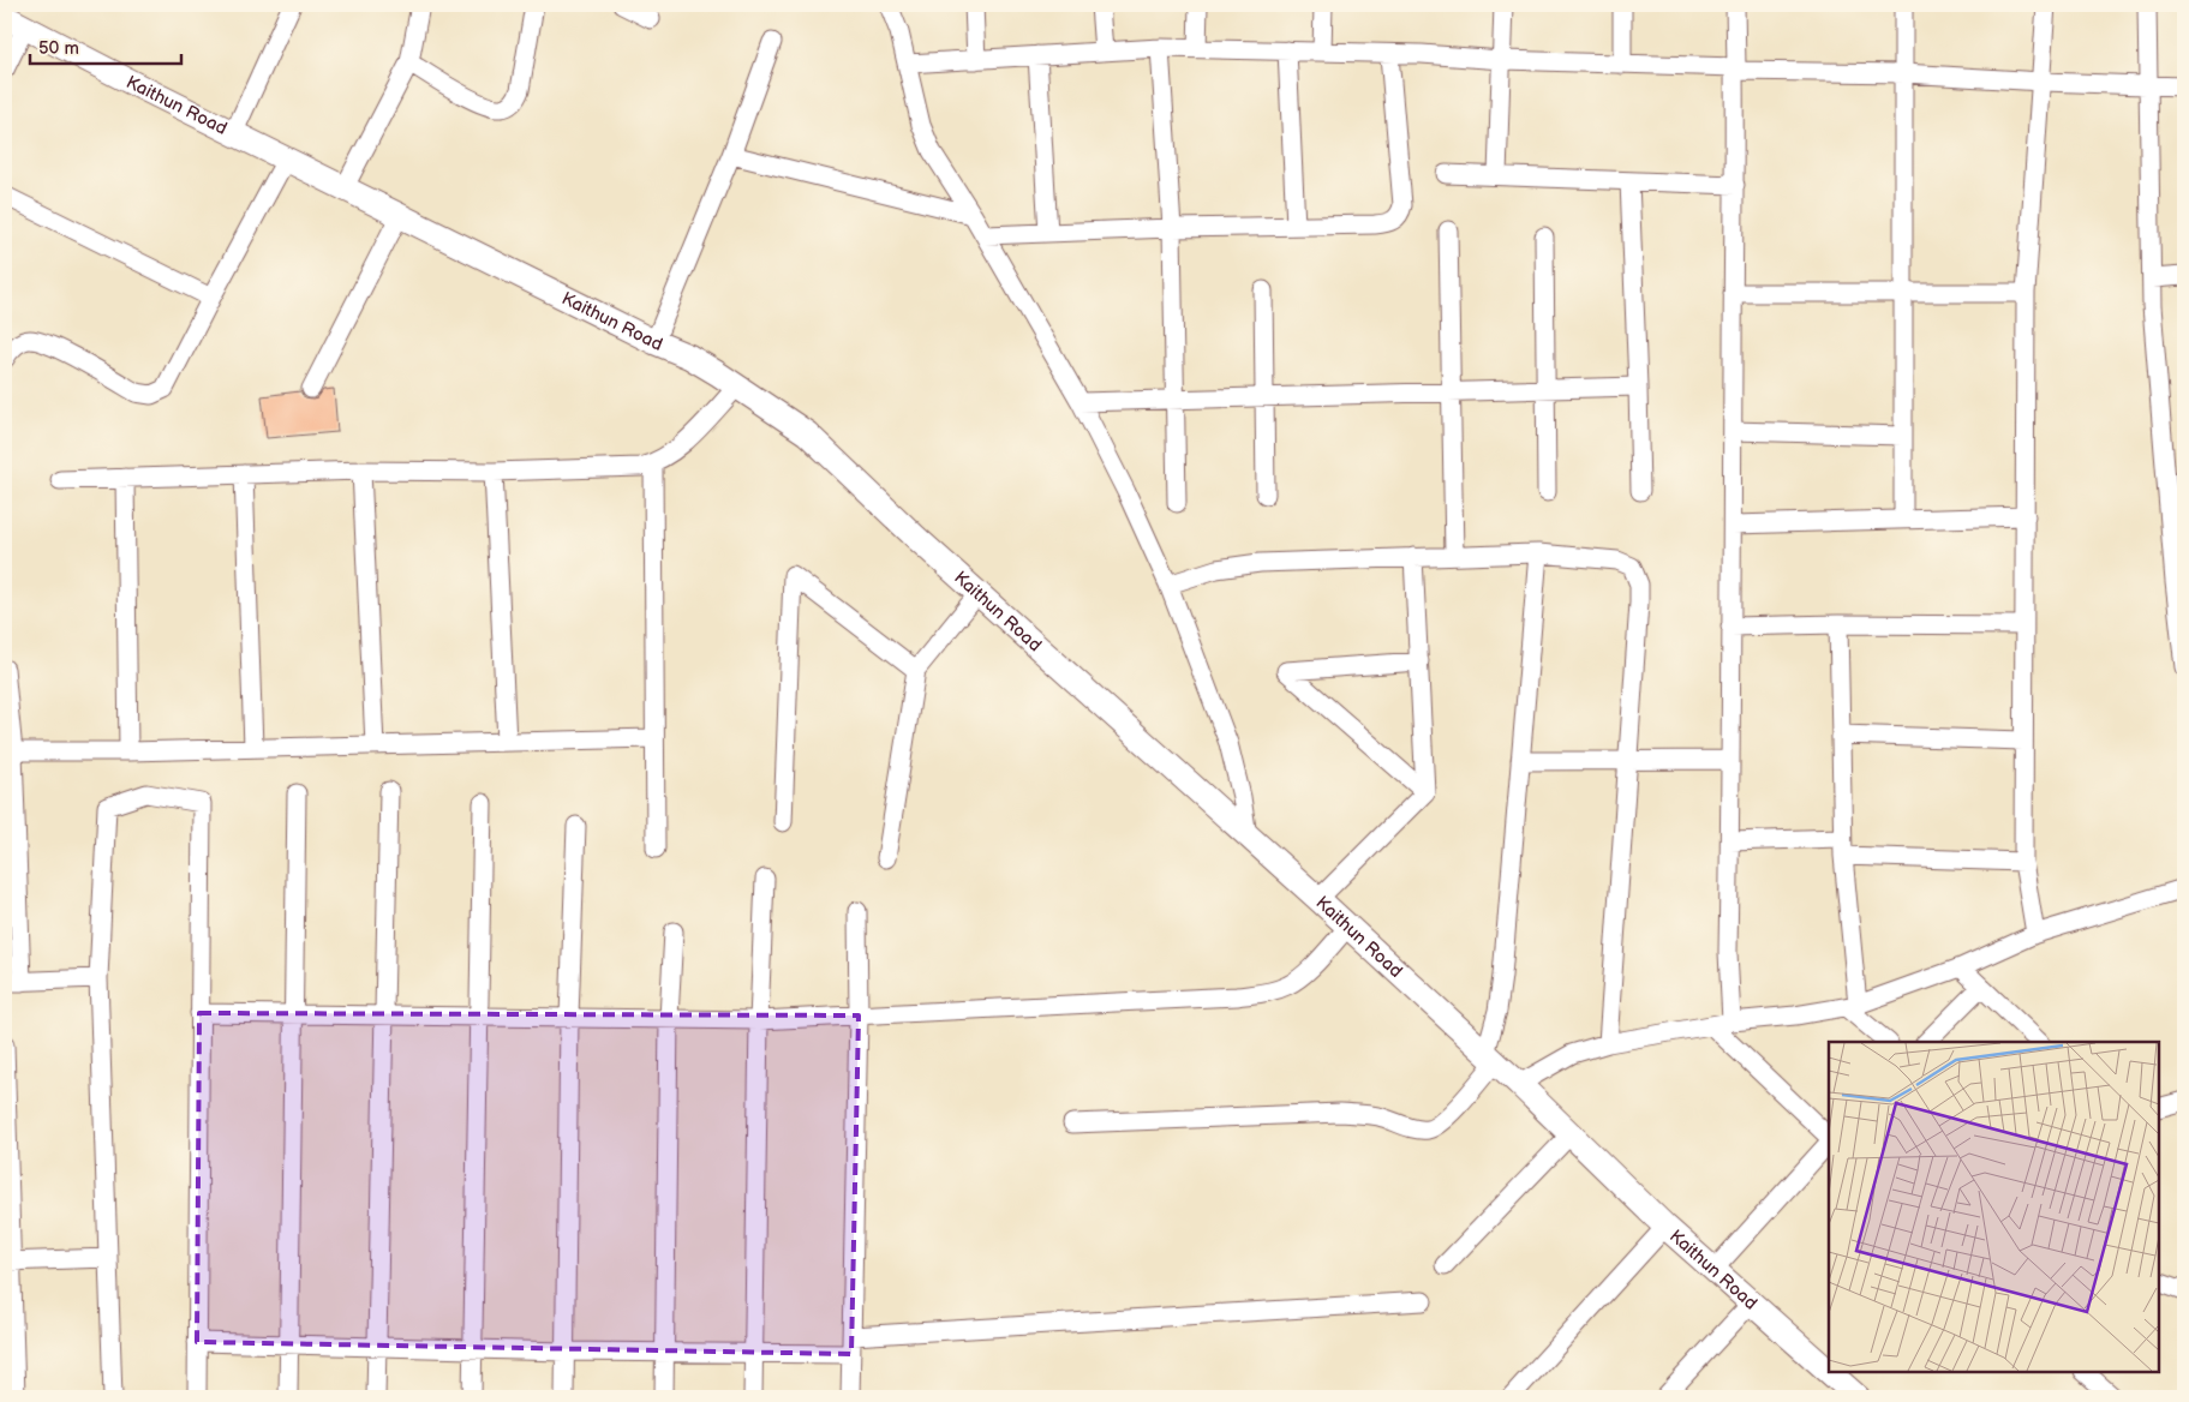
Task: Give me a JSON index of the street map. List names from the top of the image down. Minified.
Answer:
{"streets":{"street":["Kaithun Road"]},"scale_bar":"50 m"}
